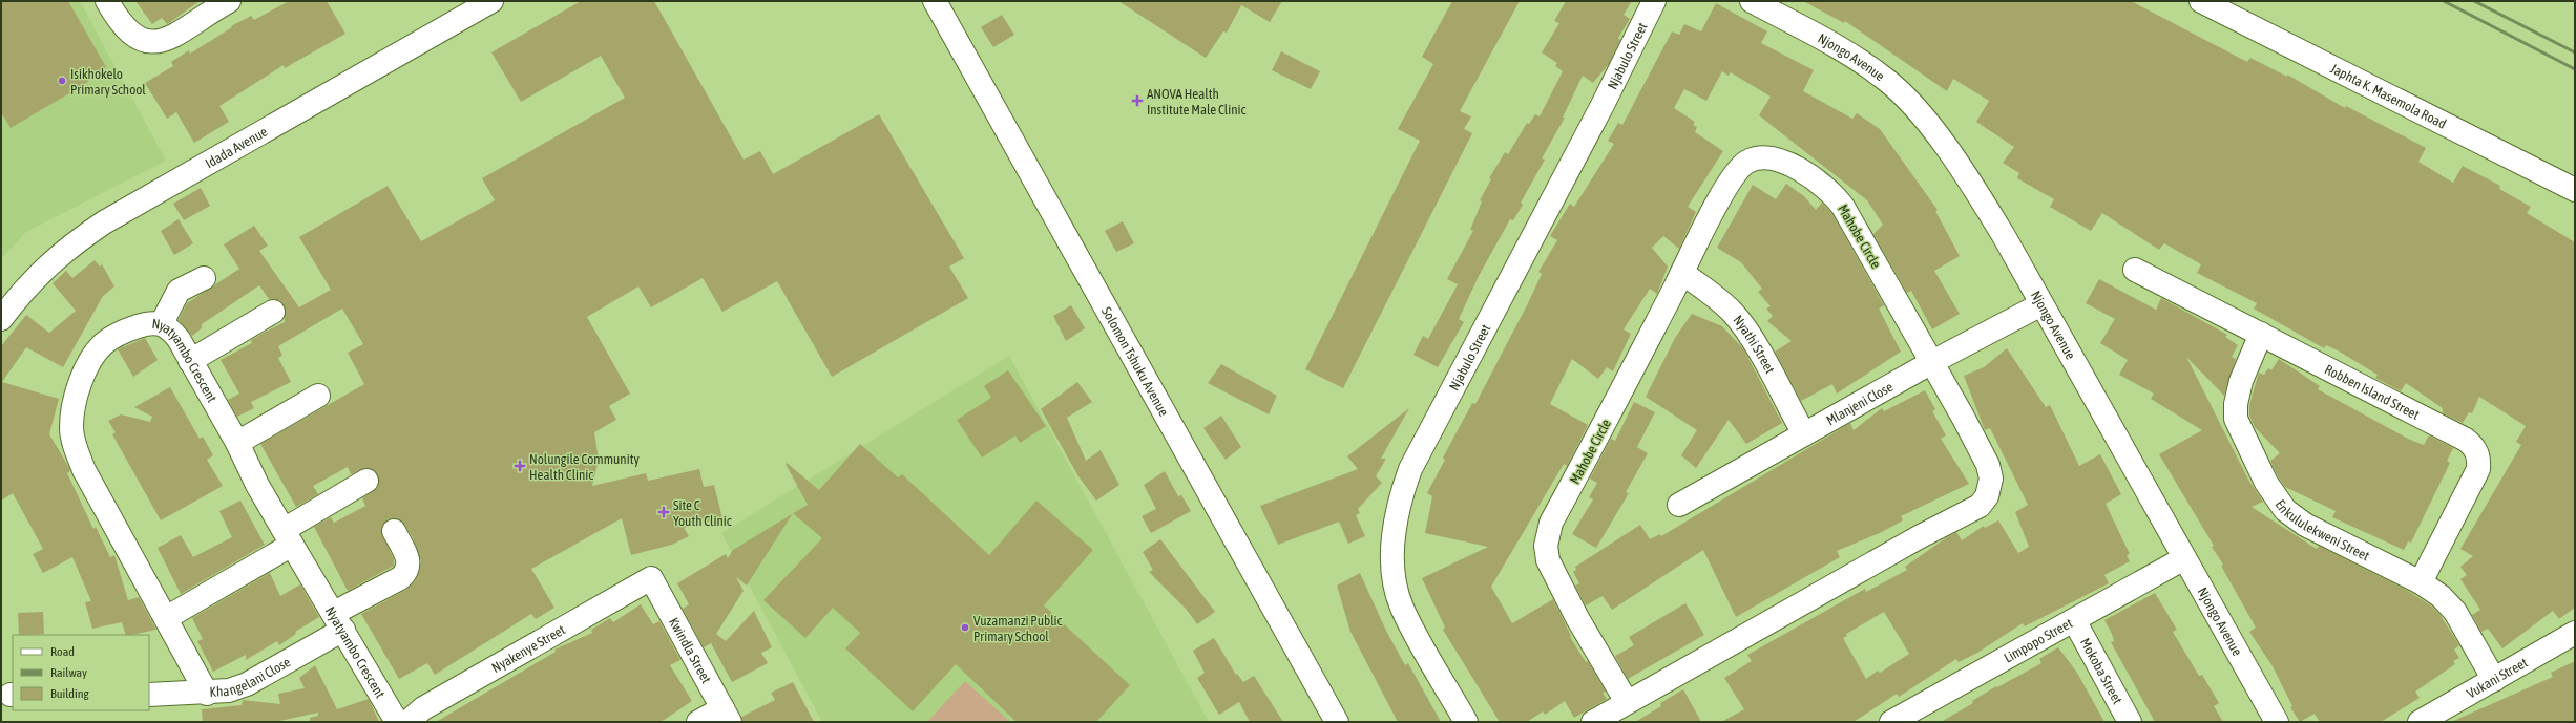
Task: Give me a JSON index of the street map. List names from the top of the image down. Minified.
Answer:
{"streets":{"street":["Njabulo Street","Njongo Avenue","Japhta K. Masemola Road","Idada Avenue","Mahobe Circle","Nyathi Street","Solomon Tshuku Avenue","Nyatyambo Crescent","Robben Island Street","Mlanjeni Close","Enkululekweni Street","Limpopo Street","Nyakenye Street","Kwindla Street","Mokoba Street","Khangelani Close","Vukani Street"]},"crossings":[["Njongo Avenue","Mlanjeni Close"],["Njongo Avenue","Limpopo Street"],["Mahobe Circle","Nyathi Street"],["Mahobe Circle","Mlanjeni Close"],["Nyathi Street","Mlanjeni Close"],["Nyatyambo Crescent","Khangelani Close"],["Robben Island Street","Enkululekweni Street"],["Enkululekweni Street","Vukani Street"],["Limpopo Street","Mokoba Street"],["Nyakenye Street","Kwindla Street"]],"places":{"other":["Isikhokelo Primary School","Vuzamanzi Public Primary School"],"health":["ANOVA Health Institute Male Clinic","Nolungile Community Health Clinic","Site C Youth Clinic"]},"legend":["Road","Railway","Building"]}
